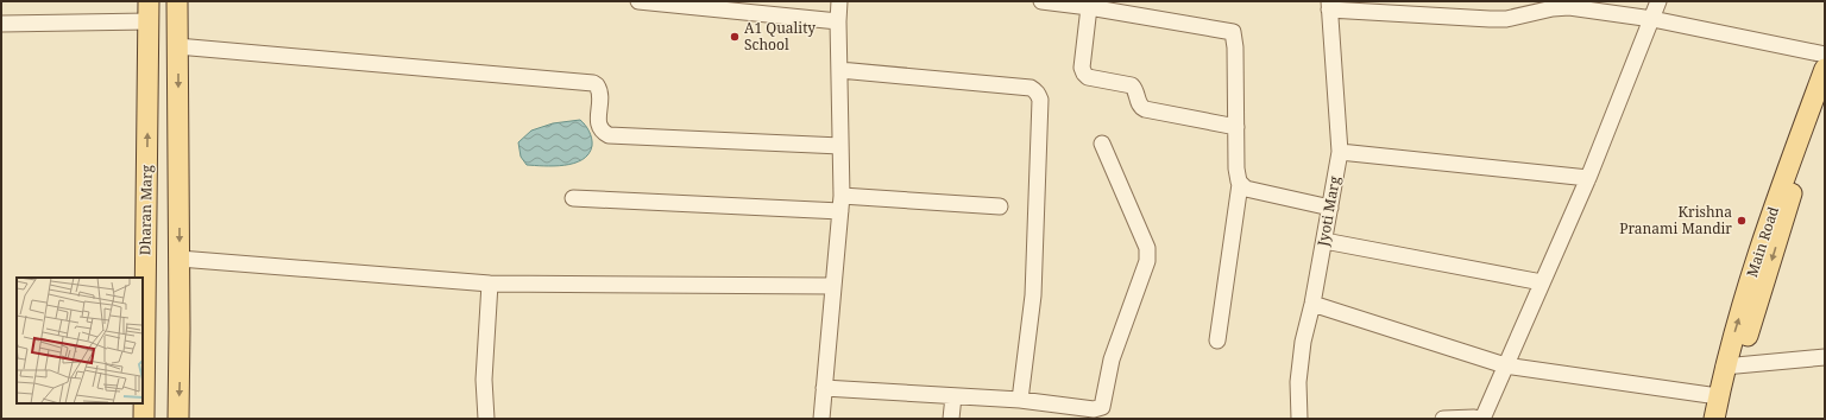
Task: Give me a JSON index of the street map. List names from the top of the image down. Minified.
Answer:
{"streets":{"main road":["Dharan Marg","Main Road"],"street":["Jyoti Marg"]},"places":["A1 Quality School","Krishna Pranami Mandir"]}
